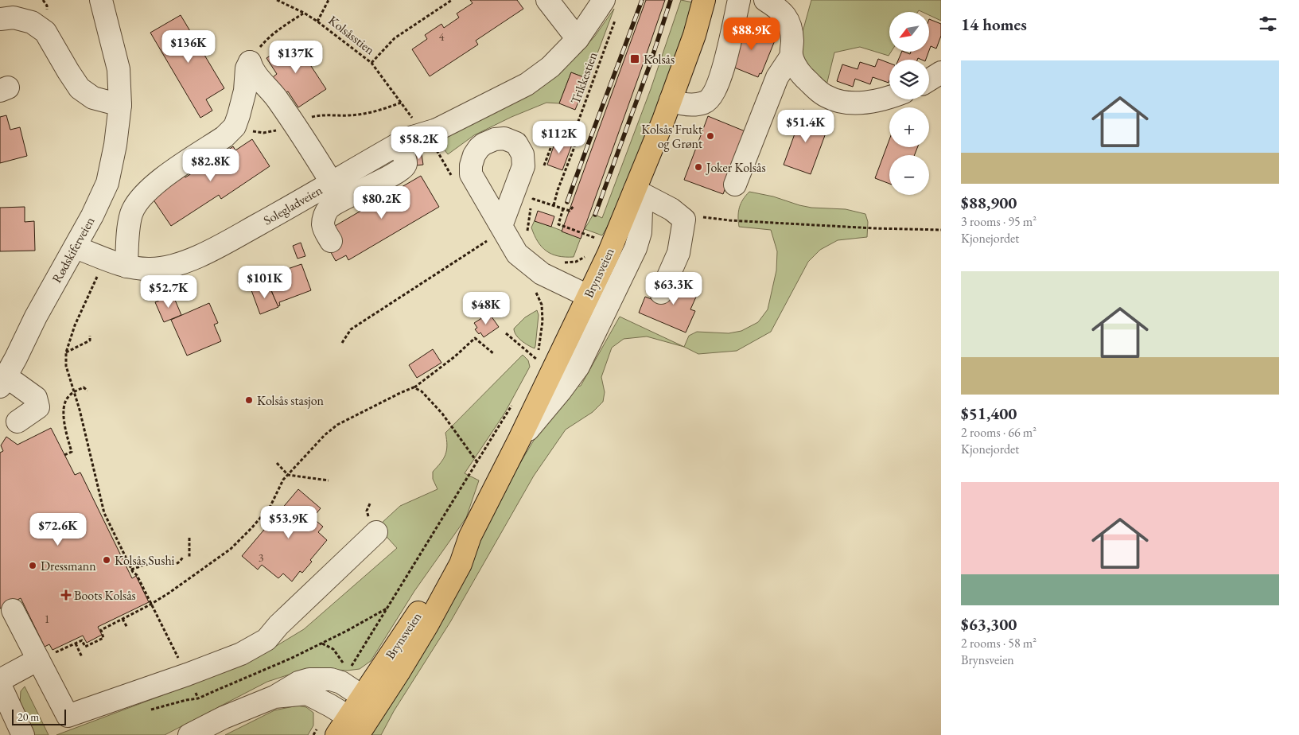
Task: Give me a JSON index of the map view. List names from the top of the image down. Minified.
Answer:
{"streets":{"main road":["Brynsveien"],"street":["Solegladveien","Rødskiferveien"],"path":["Kolsåsstien","Trikkestien"]},"crossings":[["Kolsåsstien","Solegladveien"],["Solegladveien","Rødskiferveien"]],"places":{"transit":["Kolsås"],"other":["Kolsås Frukt og Grønt","Joker Kolsås","Kolsås stasjon","Kolsås Sushi","Dressmann"],"health":["Boots Kolsås"]},"house_numbers":["4","3","1"],"scale_bar":"20 m","north":"bottom left","page":{"heading":"14 homes","map_buttons":["+","−"],"price":["$88.9K","$136K","$137K","$51.4K","$112K","$58.2K","$82.8K","$80.2K","$101K","$63.3K","$52.7K","$48K","$53.9K","$72.6K"],"list":[{"name":"$88,900","note":"3 rooms · 95 m² · Kjonejordet"},{"name":"$51,400","note":"2 rooms · 66 m² · Kjonejordet"},{"name":"$63,300","note":"2 rooms · 58 m² · Brynsveien"}],"scale":"20 m"}}
